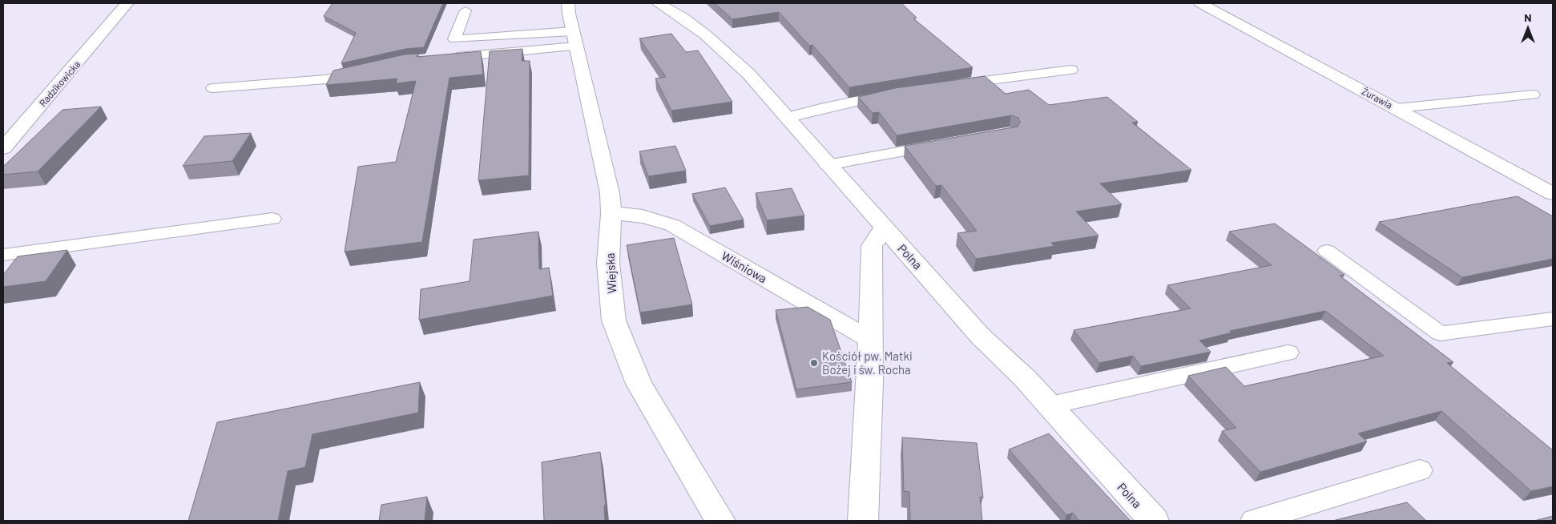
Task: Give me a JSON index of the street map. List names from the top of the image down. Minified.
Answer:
{"streets":{"street":["Radzikowicka","Żurawia","Polna","Wiśniowa","Wiejska"]},"crossings":[["Wiśniowa","Wiejska"]],"places":["Kościół pw. Matki Bożej i św. Rocha"],"north":"top"}
